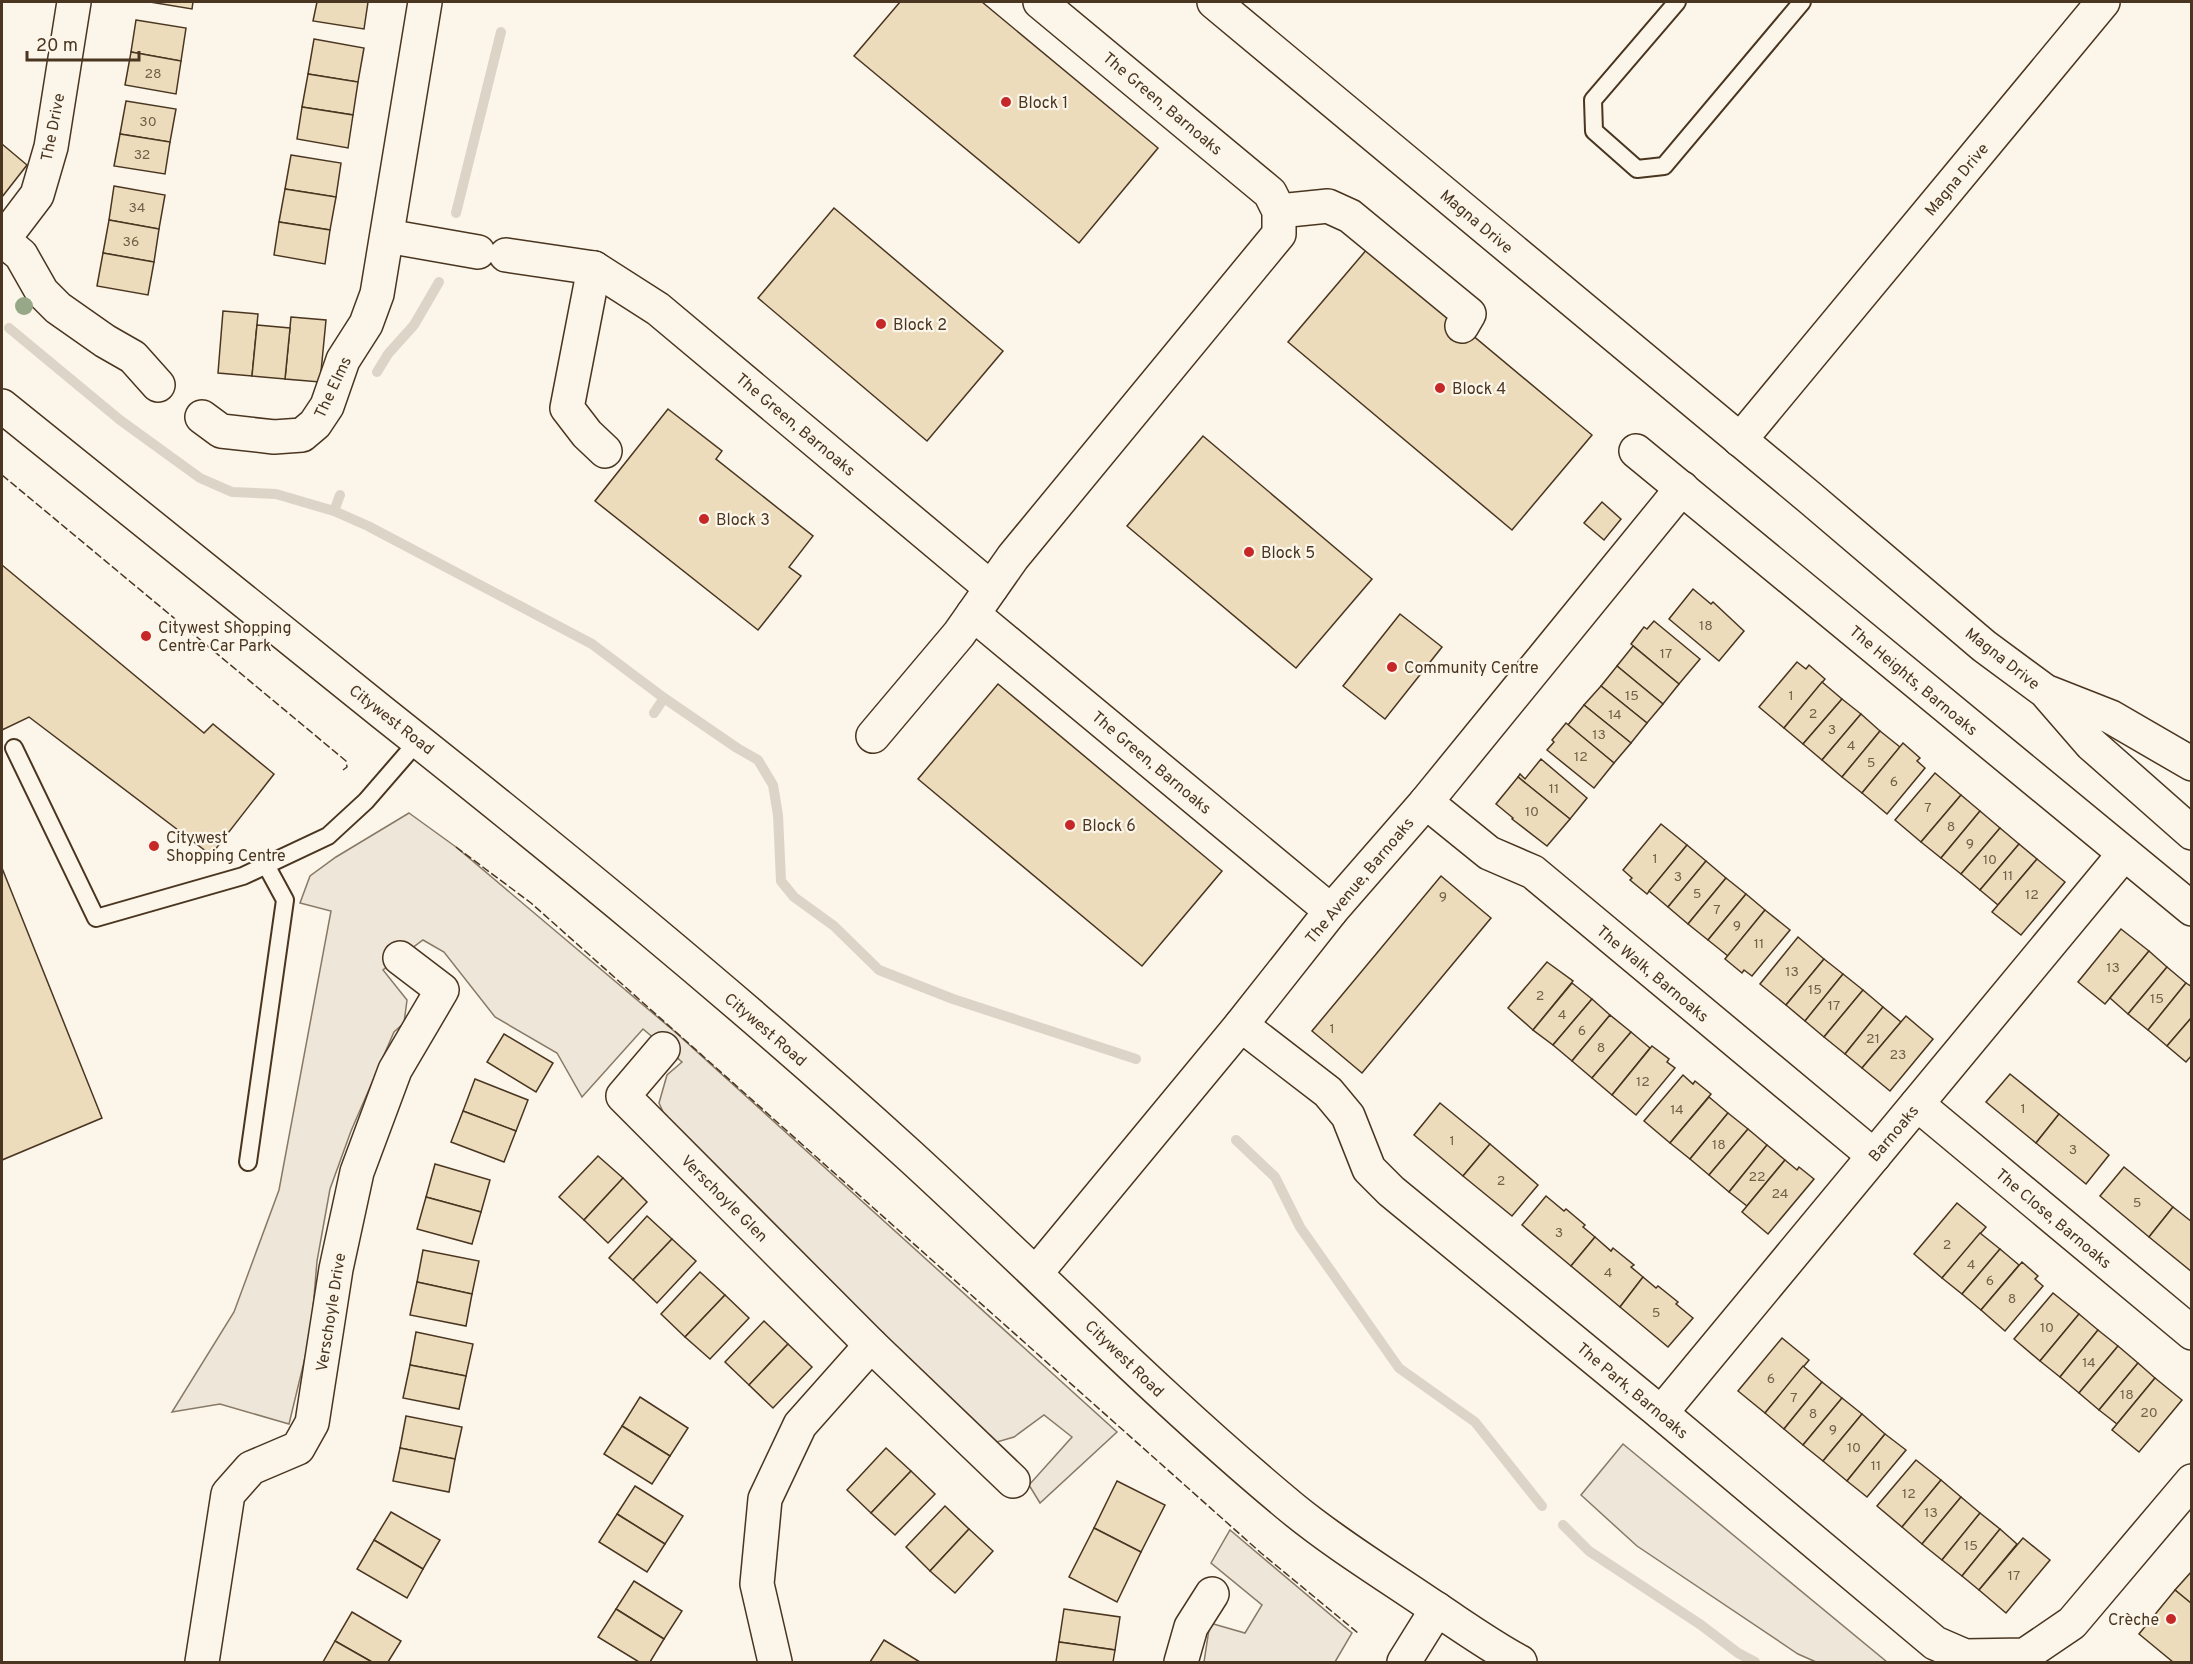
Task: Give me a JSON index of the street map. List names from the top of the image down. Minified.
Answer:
{"streets":{"street":["The Green, Barnoaks","The Drive","Magna Drive","The Elms","The Heights, Barnoaks","Citywest Road","The Avenue, Barnoaks","The Walk, Barnoaks","Barnoaks","Verschoyle Glen","The Close, Barnoaks","Verschoyle Drive","The Park, Barnoaks"]},"crossings":[["The Green, Barnoaks","The Elms"],["The Green, Barnoaks","The Avenue, Barnoaks"],["The Heights, Barnoaks","The Avenue, Barnoaks"],["The Heights, Barnoaks","Barnoaks"],["Citywest Road","The Avenue, Barnoaks"],["The Avenue, Barnoaks","The Walk, Barnoaks"],["The Avenue, Barnoaks","The Park, Barnoaks"],["The Walk, Barnoaks","Barnoaks"],["Barnoaks","The Close, Barnoaks"],["Barnoaks","The Park, Barnoaks"]],"places":["Block 1","Block 2","Block 4","Block 3","Block 5","Citywest Shopping Centre Car Park","Community Centre","Block 6","Citywest Shopping Centre","Crèche"],"house_numbers":["28","30","32","34","36","18","17","15","1","2","14","3","13","4","12","5","6","11","7","10","8","9","1","10","11","3","5","12","9","7","9","11","13","13","15","2","15","17","4","1","6","21","8","23","12","1","14","1","18","3","22","2","24","5","3","2","4","4","6","8","5","10","14","6","18","7","20","8","9","10","11","12","13","15","17"],"scale_bar":"20 m"}
